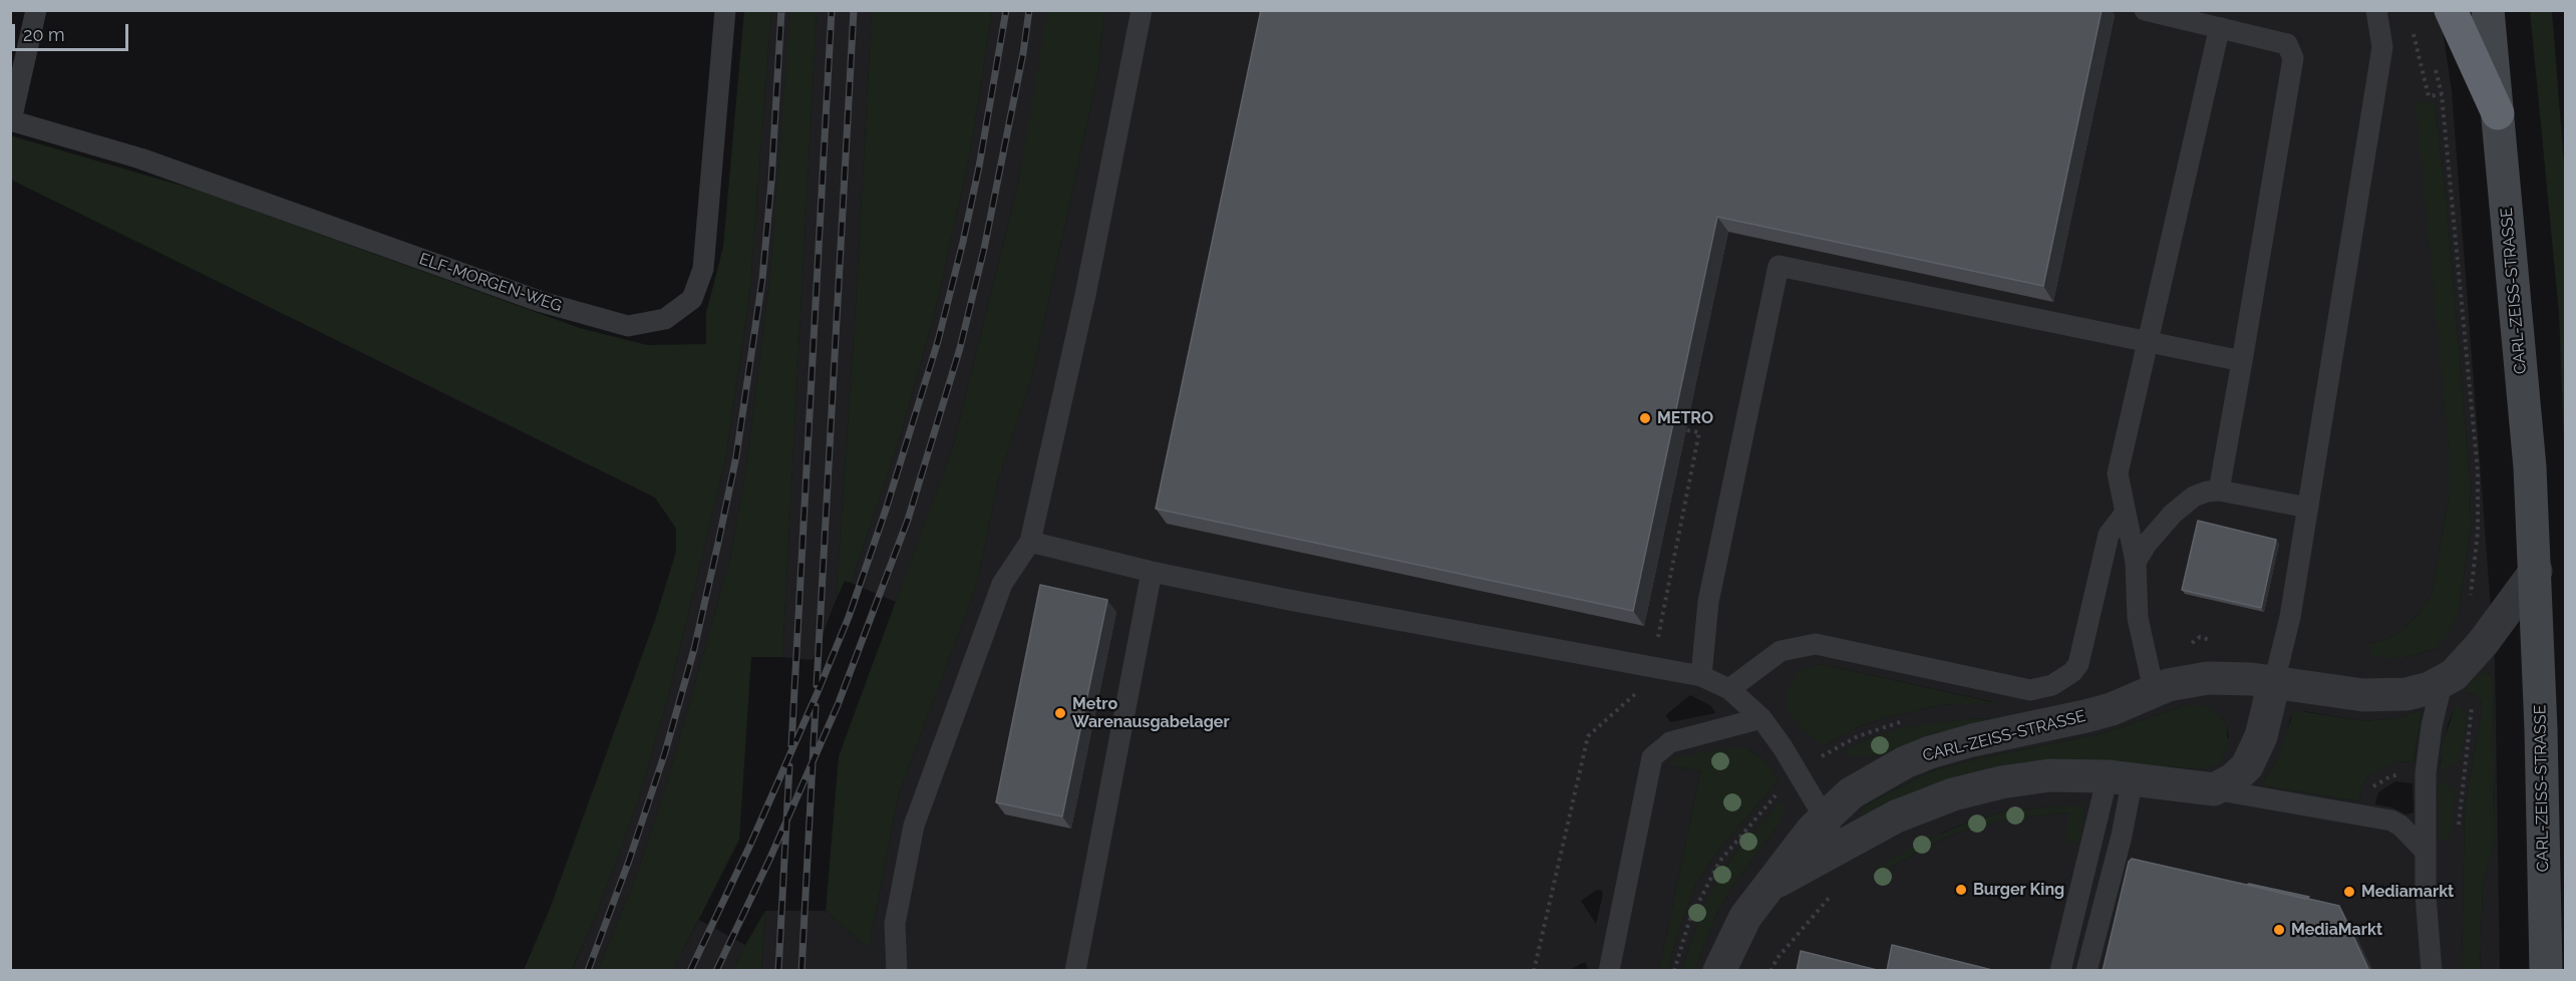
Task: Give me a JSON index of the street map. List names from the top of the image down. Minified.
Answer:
{"streets":{"main road":["CARL-ZEISS-STRASSE"],"lane":["ELF-MORGEN-WEG"]},"places":["METRO","Metro Warenausgabelager","Burger King","Mediamarkt","MediaMarkt"],"scale_bar":"20 m"}
